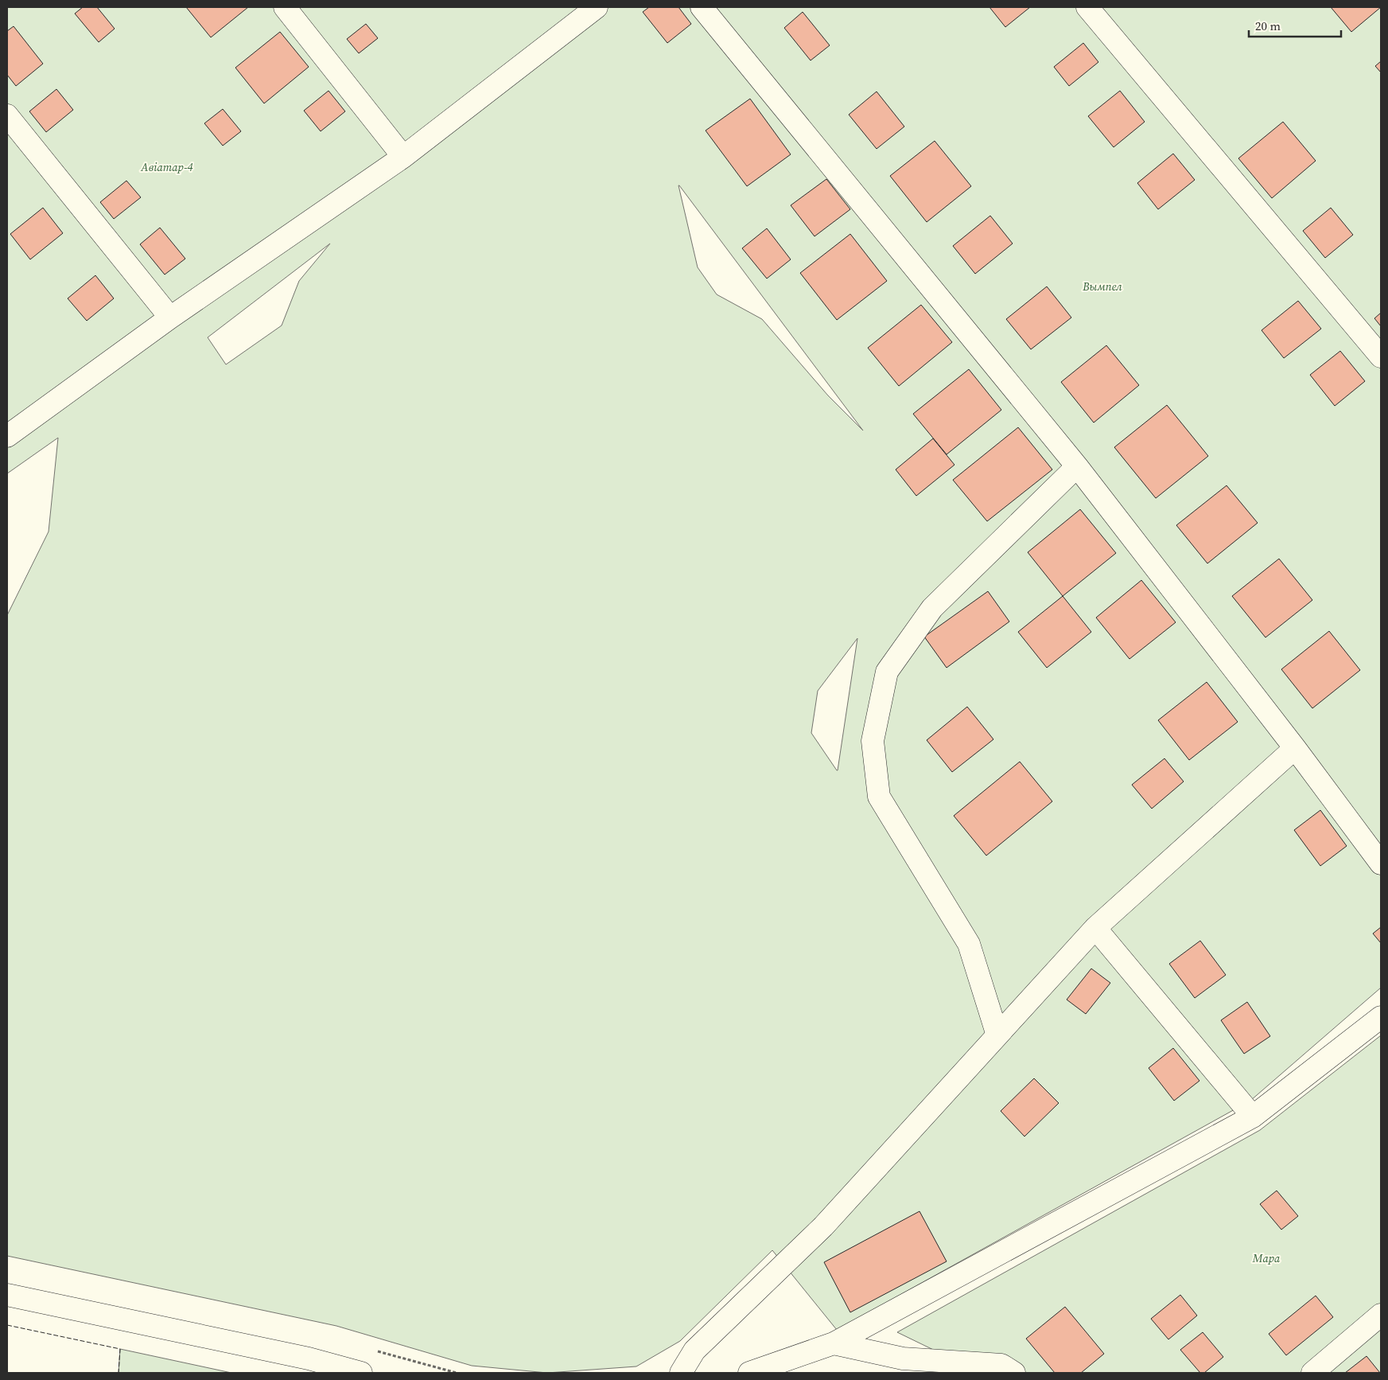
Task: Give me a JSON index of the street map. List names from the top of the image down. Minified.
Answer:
{"parks":["Авіатар-4","Вымпел","Мара"],"scale_bar":"20 m"}
